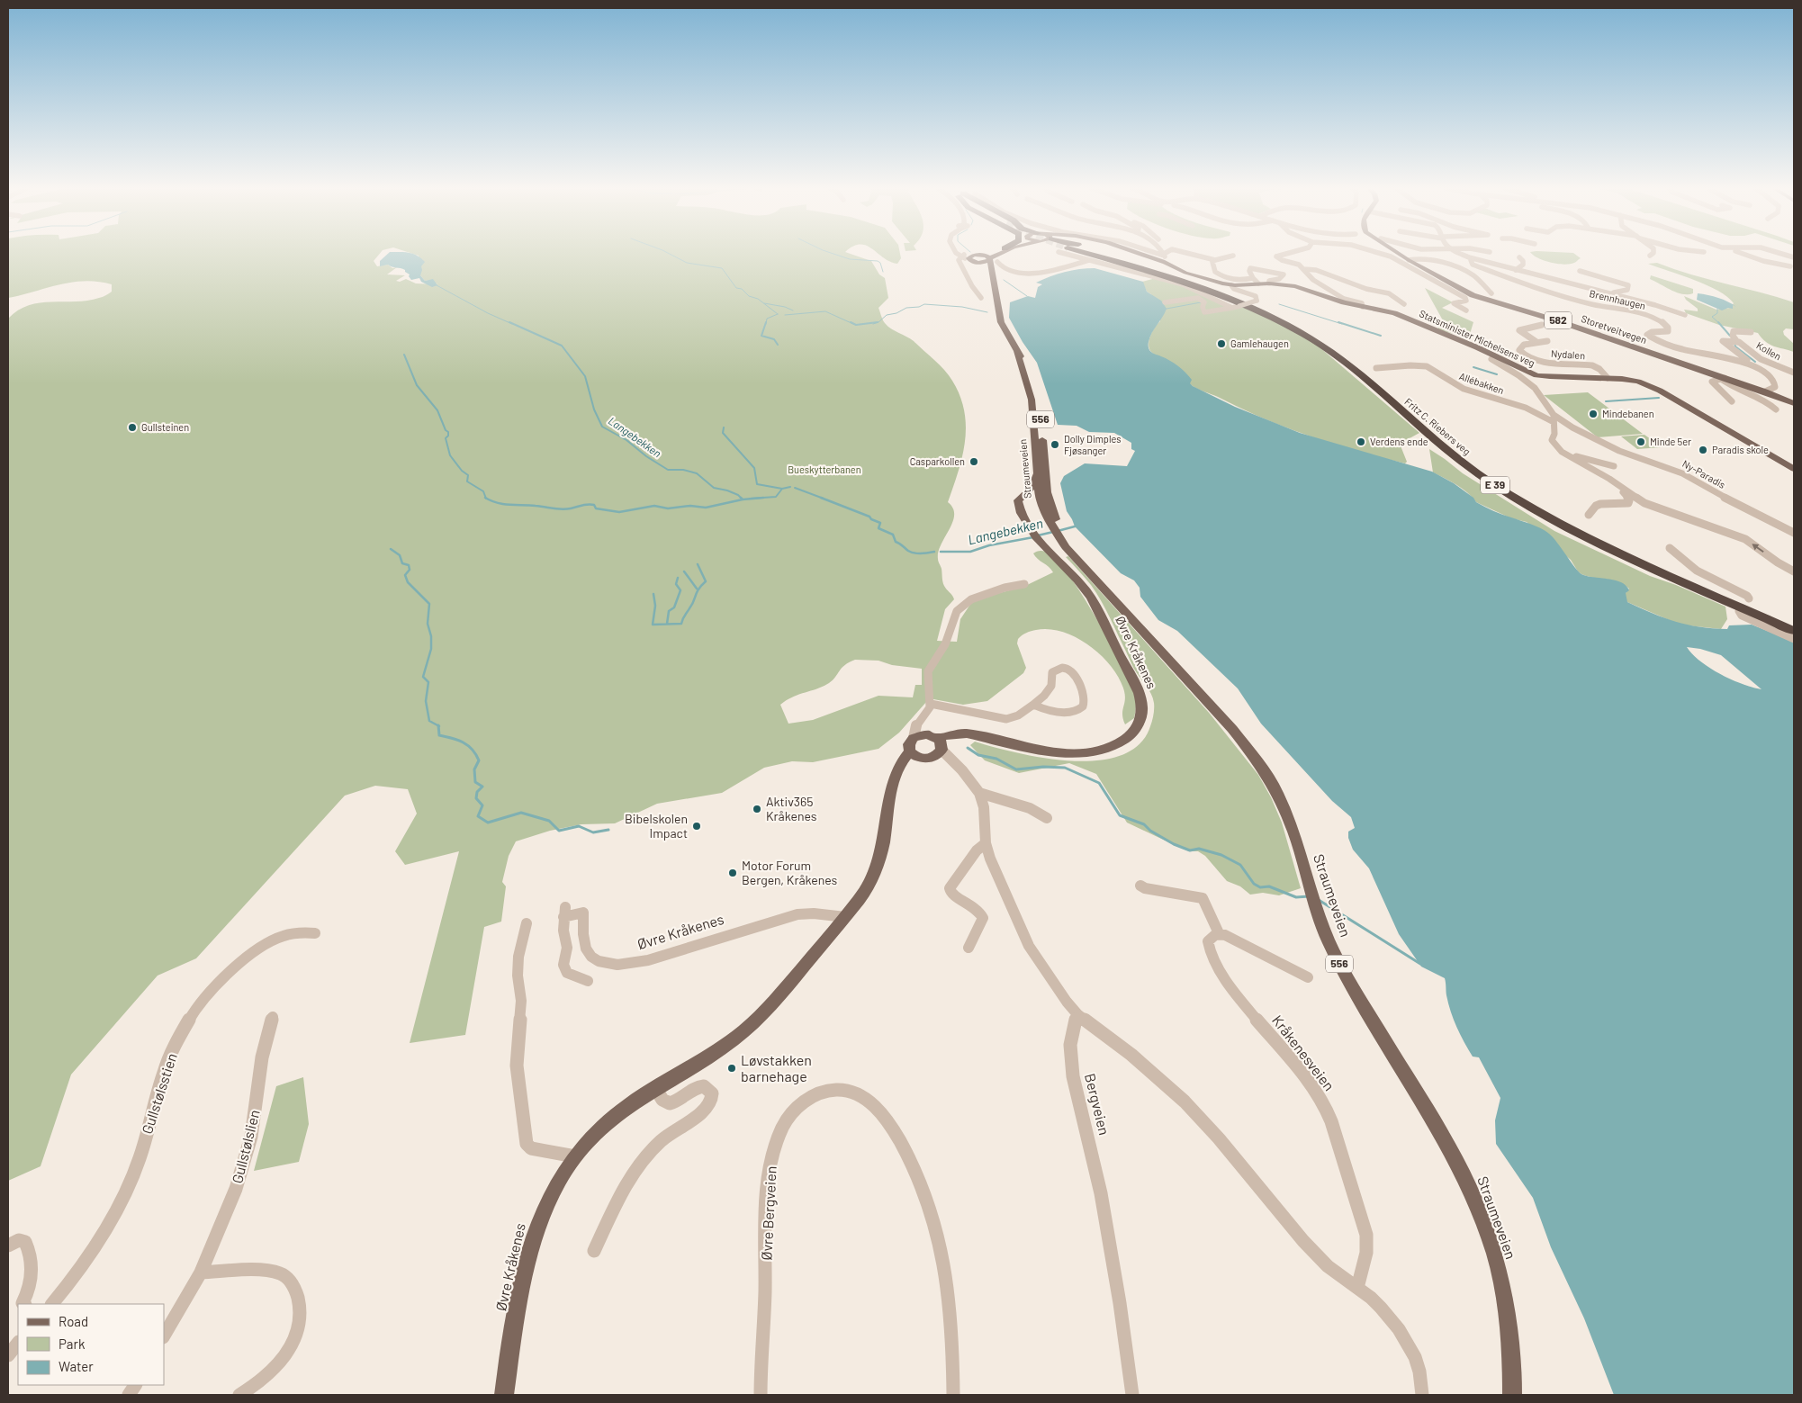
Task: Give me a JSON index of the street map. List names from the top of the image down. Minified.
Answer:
{"streets":{"highway":["Fritz C. Riebers veg","E 39"],"main road":["582","Storetveitvegen","Statsminister Michelsens veg","556","Straumeveien","Øvre Kråkenes"],"street":["Brennhaugen","Kollen","Nydalen","Allébakken","Ny-Paradis","Kråkenesveien","Gullstølsstien","Bergveien","Gullstølslien","Øvre Bergveien"]},"crossings":[["Brennhaugen","Storetveitvegen"],["Brennhaugen","Kollen"],["Statsminister Michelsens veg","Nydalen"],["Statsminister Michelsens veg","Fritz C. Riebers veg"],["Statsminister Michelsens veg","E 39"],["Fritz C. Riebers veg","E 39"]],"water":["Langebekken"],"parks":["Bueskytterbanen"],"places":["Gamlehaugen","Mindebanen","Gullsteinen","Verdens ende","Minde 5er","Dolly Dimples Fjøsanger","Paradis skole","Casparkollen","Aktiv365 Kråkenes","Bibelskolen Impact","Motor Forum Bergen, Kråkenes","Løvstakken barnehage"],"legend":["Road","Park","Water"]}
